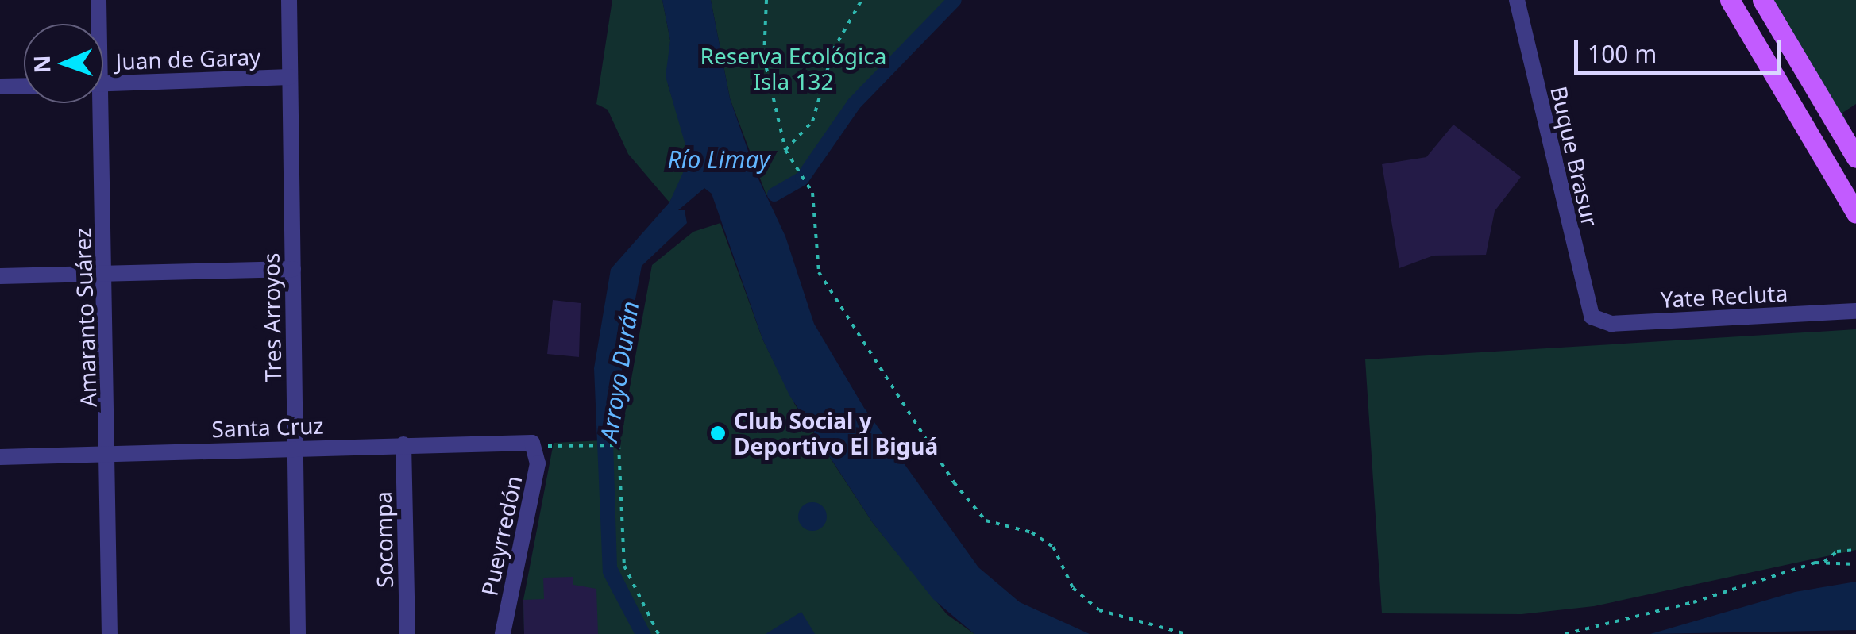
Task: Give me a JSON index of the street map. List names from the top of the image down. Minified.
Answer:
{"streets":{"street":["Juan de Garay","Buque Brasur","Yate Recluta","Amaranto Suárez","Tres Arroyos","Santa Cruz","Pueyrredón","Socompa"]},"crossings":[["Juan de Garay","Tres Arroyos"],["Buque Brasur","Yate Recluta"],["Amaranto Suárez","Santa Cruz"],["Tres Arroyos","Santa Cruz"],["Santa Cruz","Pueyrredón"],["Santa Cruz","Socompa"]],"water":["Río Limay","Arroyo Durán"],"parks":["Reserva Ecológica Isla 132"],"places":["Club Social y Deportivo El Biguá"],"scale_bar":"100 m","north":"left"}
